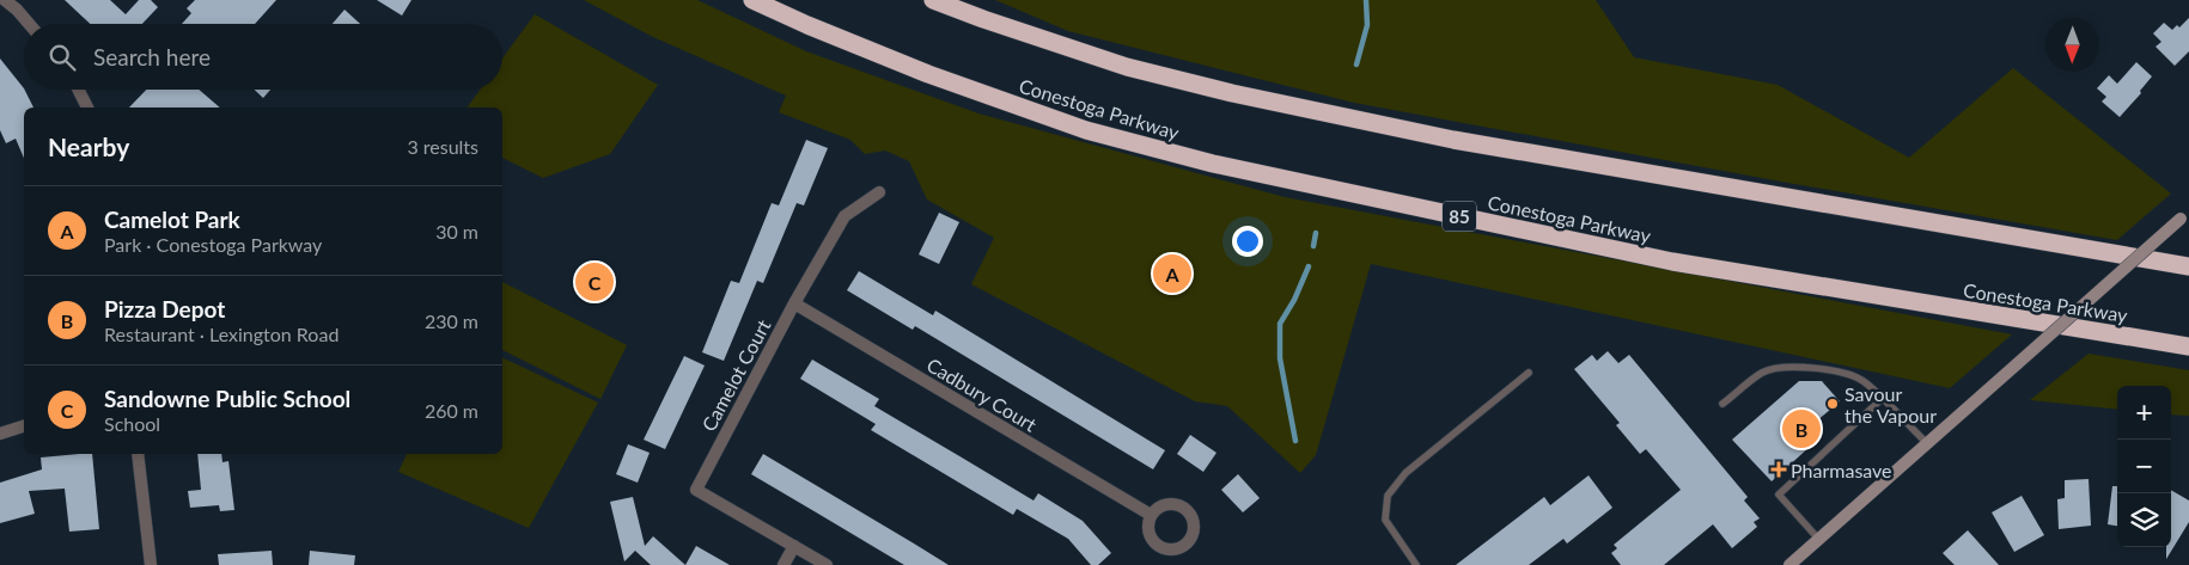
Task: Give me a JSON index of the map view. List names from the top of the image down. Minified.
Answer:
{"streets":{"highway":["Conestoga Parkway","85"],"street":["Camelot Court","Cadbury Court"]},"crossings":[["Camelot Court","Cadbury Court"]],"places":{"other":["Savour the Vapour"],"health":["Pharmasave"]},"north":"bottom","page":{"search":"Search here","heading":["Nearby","3 results"],"list":[{"mark":"A","name":"Camelot Park","note":"Park · Conestoga Parkway","value":"30 m"},{"mark":"B","name":"Pizza Depot","note":"Restaurant · Lexington Road","value":"230 m"},{"mark":"C","name":"Sandowne Public School","note":"School","value":"260 m"}],"pins":["A","C","B"],"map_buttons":["+","−"]}}
